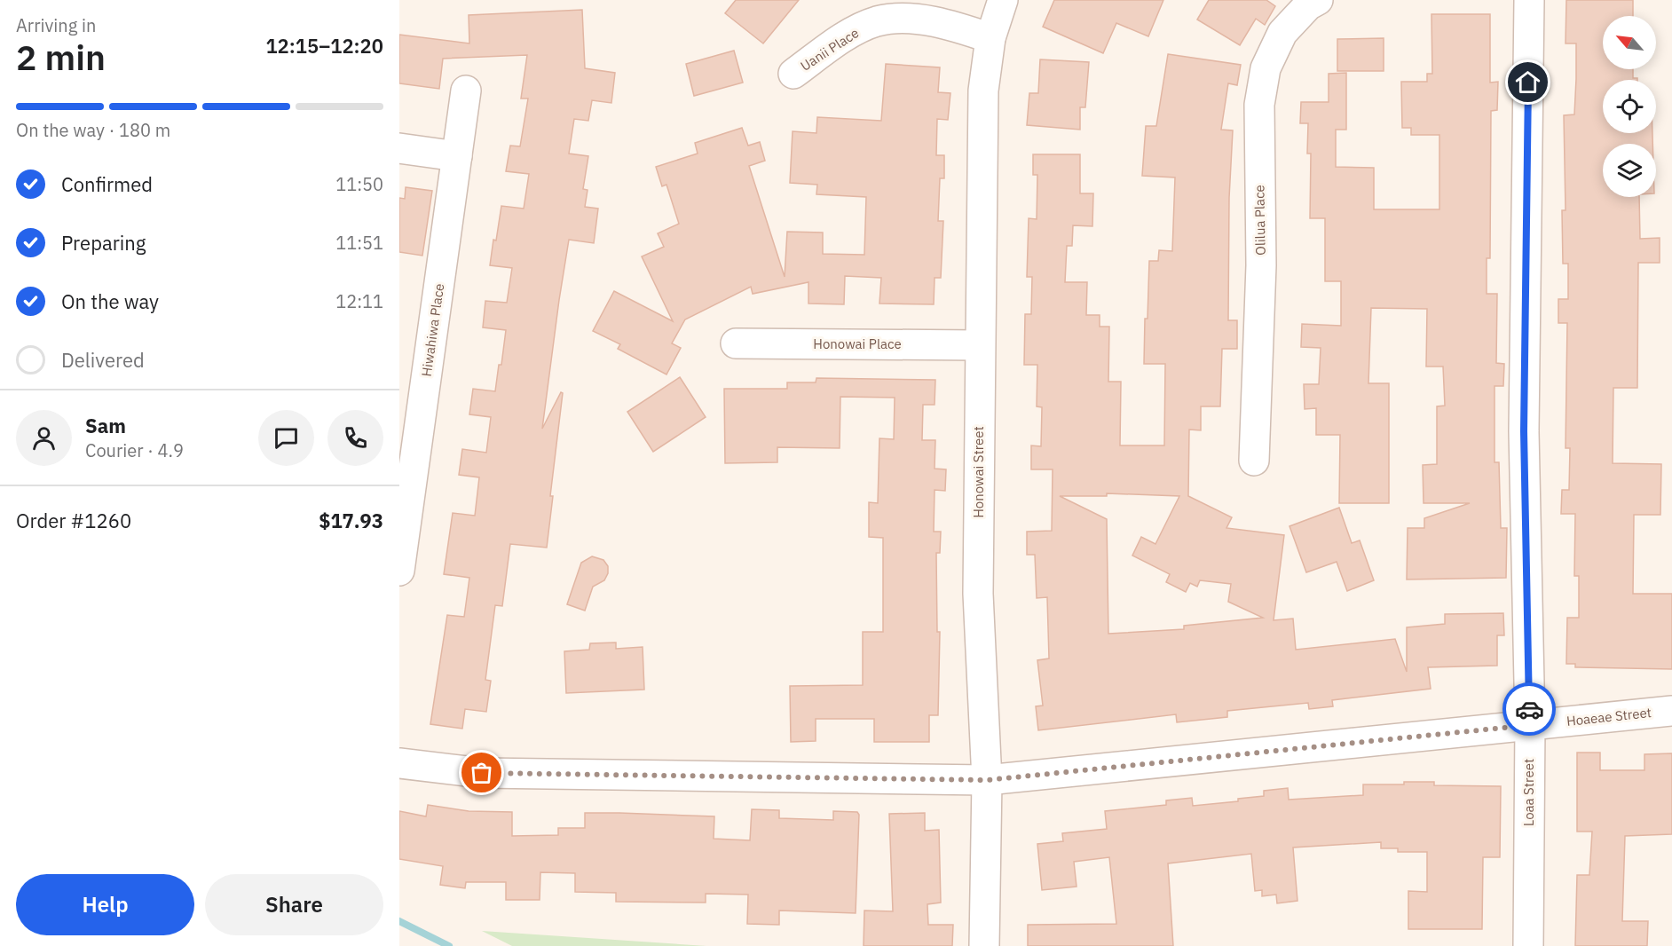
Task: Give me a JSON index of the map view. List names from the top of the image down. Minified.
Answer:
{"streets":{"street":["Uanii Place","Olilua Place","Hiwahiwa Place","Honowai Place","Honowai Street","Hoaeae Street","Loaa Street"]},"crossings":[["Uanii Place","Honowai Street"],["Honowai Place","Honowai Street"],["Honowai Street","Hoaeae Street"],["Hoaeae Street","Loaa Street"]],"north":"top left","page":{"heading":["2 min","Arriving in","12:15–12:20"],"panel":["Sam","Courier · 4.9","Order #1260","$17.93"],"bar":"On the way · 180 m","list":[["Confirmed","11:50"],["Preparing","11:51"],["On the way","12:11"],"Delivered"],"buttons":["Help","Share"]}}
